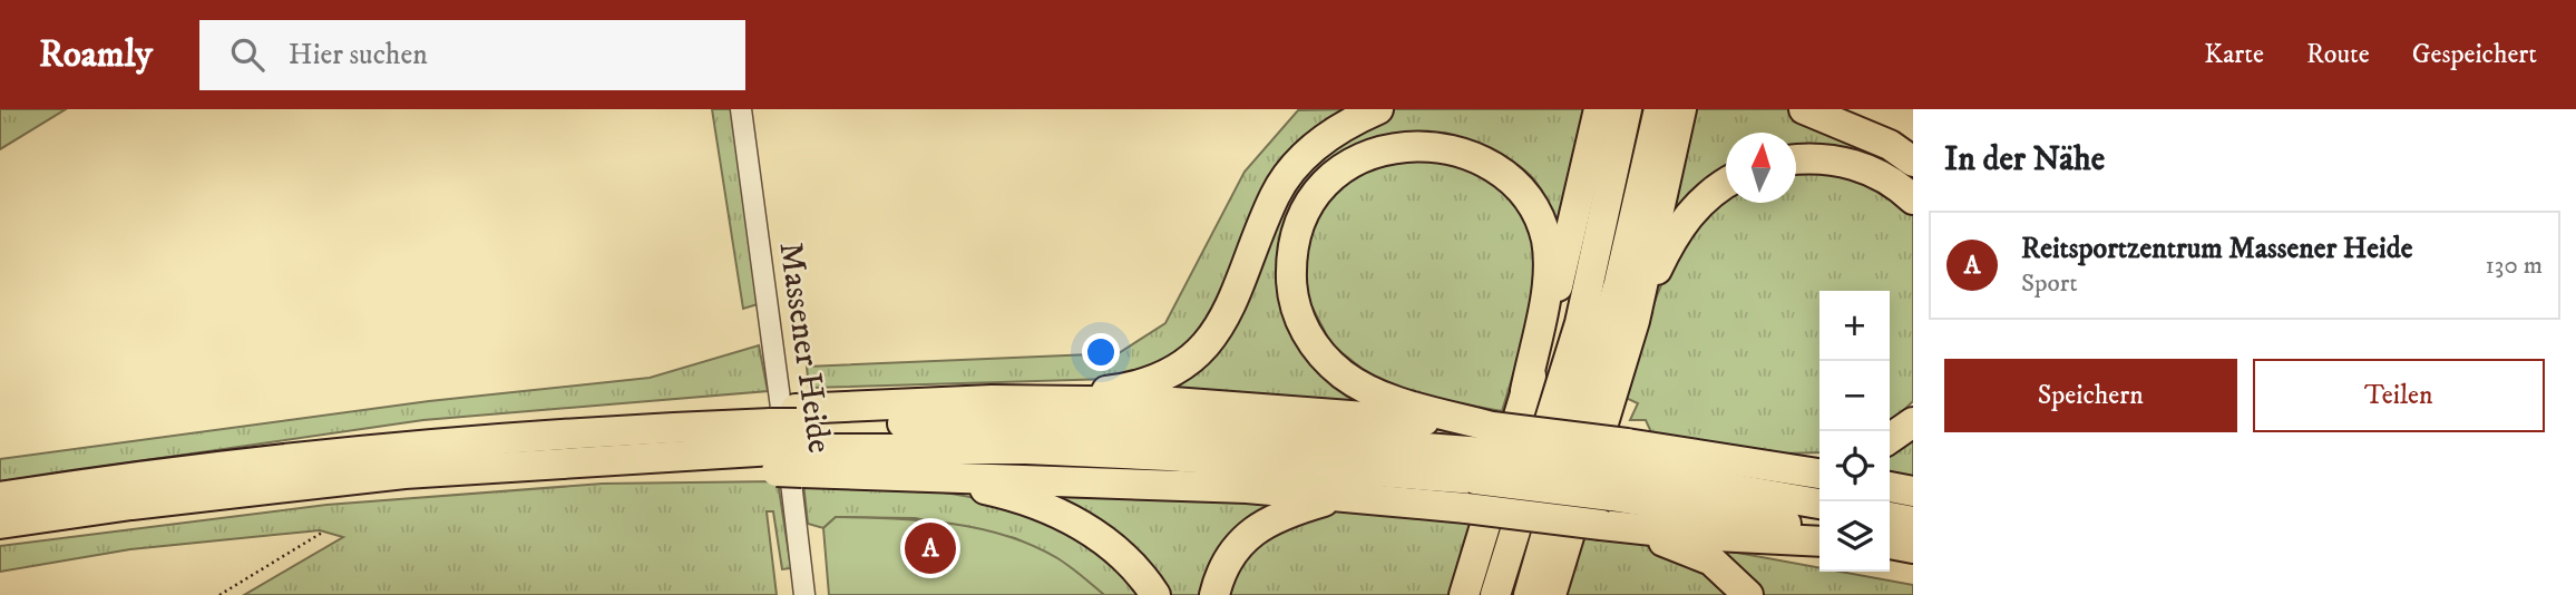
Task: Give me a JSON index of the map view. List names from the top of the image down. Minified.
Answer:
{"streets":{"street":["Massener Heide"]},"north":"top","page":{"header":"Roamly","search":"Hier suchen","nav":["Karte","Route","Gespeichert"],"heading":"In der Nähe","list":[{"mark":"A","name":"Reitsportzentrum Massener Heide","note":"Sport","value":"130 m"}],"map_buttons":["+","−"],"buttons":["Speichern","Teilen"],"pins":"A"}}
